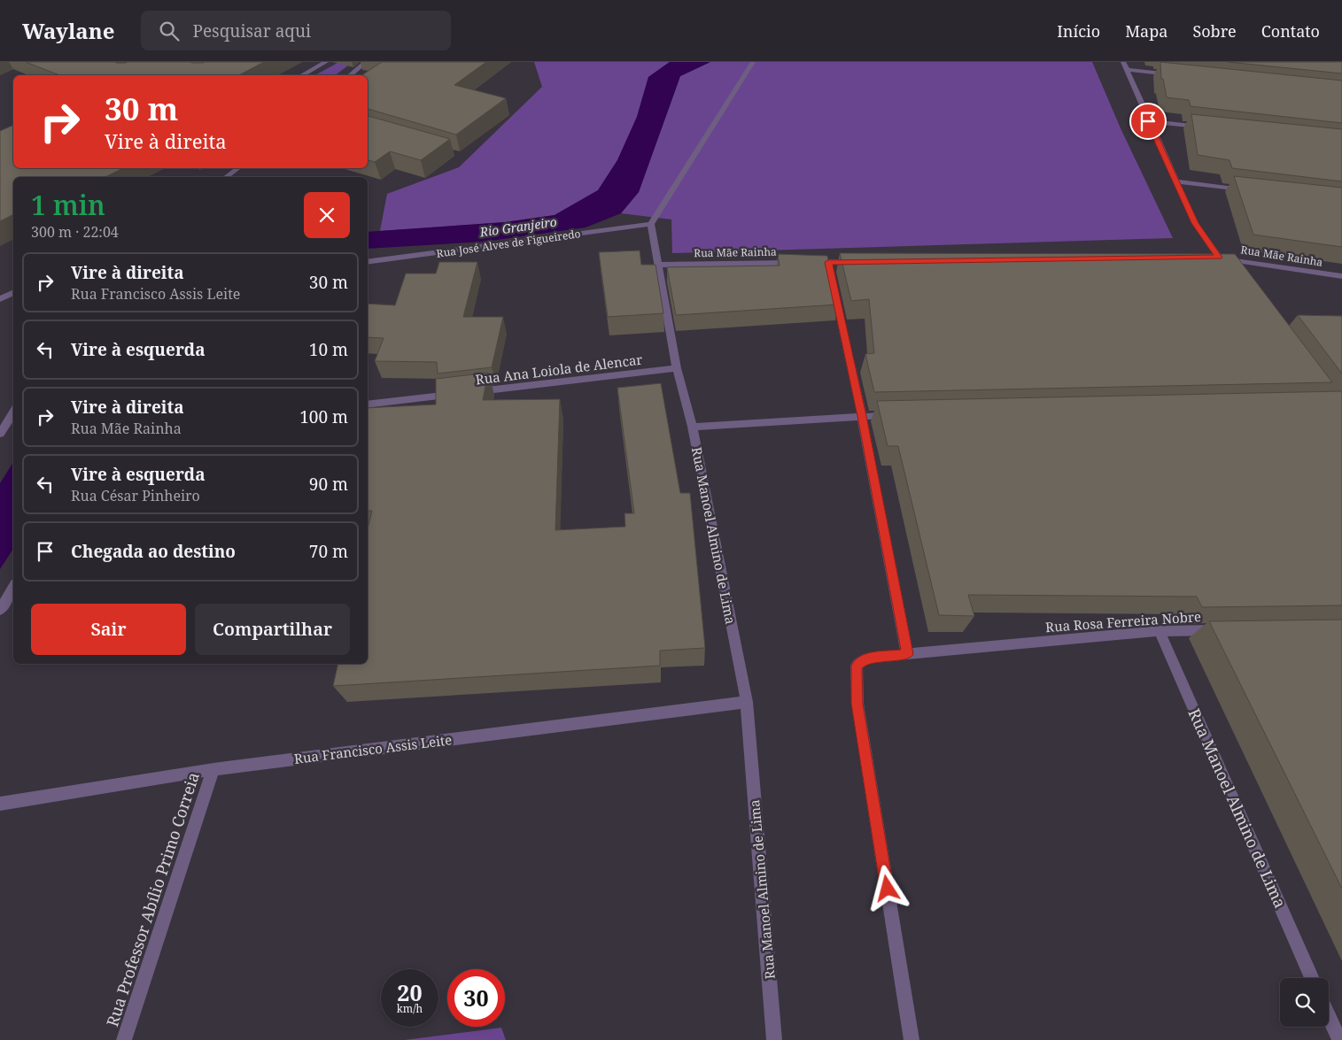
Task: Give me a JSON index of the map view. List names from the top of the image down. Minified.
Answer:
{"streets":{"street":["Rua José Alves de Figueiredo","Rua Mãe Rainha","Rua Ana Loiola de Alencar","Rua Manoel Almino de Lima","Rua Rosa Ferreira Nobre","Rua Francisco Assis Leite","Rua Professor Abílio Primo Correia"]},"crossings":[["Rua José Alves de Figueiredo","Rua Manoel Almino de Lima"],["Rua Mãe Rainha","Rua Manoel Almino de Lima"],["Rua Ana Loiola de Alencar","Rua Manoel Almino de Lima"],["Rua Manoel Almino de Lima","Rua Rosa Ferreira Nobre"],["Rua Manoel Almino de Lima","Rua Francisco Assis Leite"],["Rua Francisco Assis Leite","Rua Professor Abílio Primo Correia"]],"water":["Rio Granjeiro"],"page":{"header":"Waylane","search":"Pesquisar aqui","nav":["Início","Mapa","Sobre","Contato"],"turn":["30 m","Vire à direita"],"heading":["1 min","300 m · 22:04"],"list":[{"name":"Vire à direita","note":"Rua Francisco Assis Leite","value":"30 m"},{"name":"Vire à esquerda","value":"10 m"},{"name":"Vire à direita","note":"Rua Mãe Rainha","value":"100 m"},{"name":"Vire à esquerda","note":"Rua César Pinheiro","value":"90 m"},{"name":"Chegada ao destino","value":"70 m"}],"buttons":["Sair","Compartilhar"],"speed":"20 km/h","limit":"30"}}
